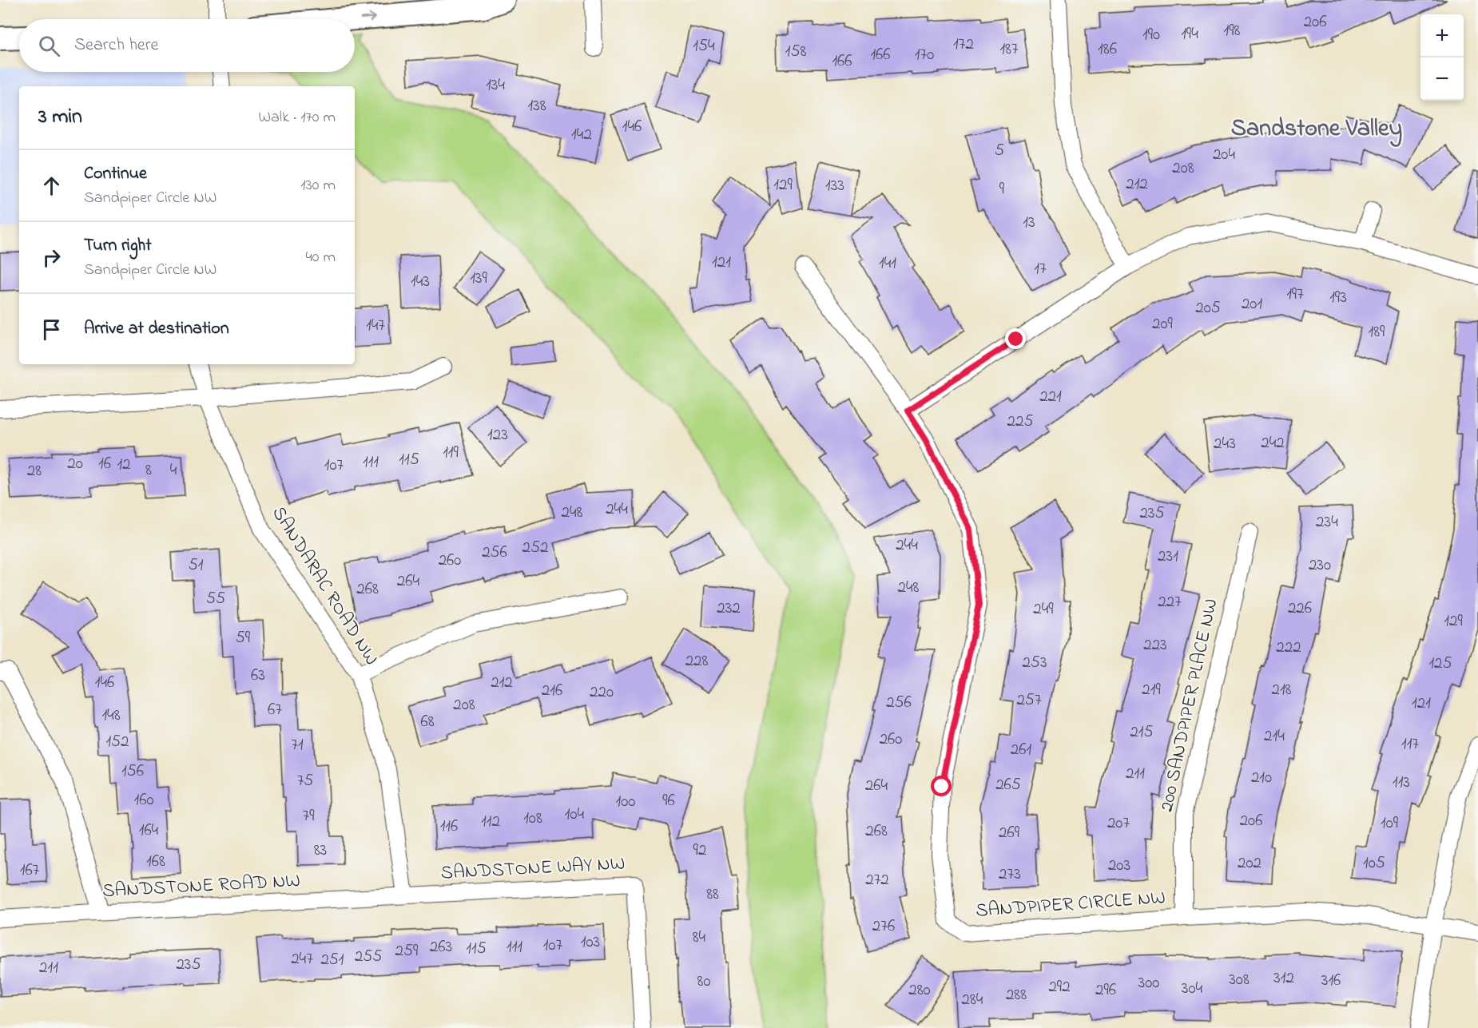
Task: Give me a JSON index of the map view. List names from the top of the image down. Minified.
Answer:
{"streets":{"street":["SANDARAC ROAD NW","200 SANDPIPER PLACE NW","SANDSTONE WAY NW","SANDSTONE ROAD NW","SANDPIPER CIRCLE NW"]},"crossings":[["SANDARAC ROAD NW","SANDSTONE WAY NW"],["SANDARAC ROAD NW","SANDSTONE ROAD NW"],["200 SANDPIPER PLACE NW","SANDPIPER CIRCLE NW"],["SANDSTONE WAY NW","SANDSTONE ROAD NW"]],"districts":["Sandstone Valley"],"house_numbers":["206","198","194","190","172","154","187","186","158","166","170","166","134","138","146","142","5","204","208","212","129","133","9","13","121","141","17","139","143","197","193","201","205","209","147","189","221","225","123","242","243","119","115","111","20","16","12","107","8","4","28","244","248","235","234","244","252","256","231","260","51","230","264","248","268","55","227","232","226","249","129","59","223","222","228","253","125","63","146","212","219","218","216","220","257","256","121","208","67","148","68","215","214","260","152","117","71","261","156","211","210","75","113","265","264","160","96","100","104","79","108","206","112","207","109","116","164","268","269","83","92","168","202","105","203","167","273","272","88","276","84","103","107","263","111","115","259","255","247","251","235","211","312","308","316","80","300","292","304","280","296","288","284"],"page":{"map_buttons":["+","−"],"search":"Search here","heading":["3 min","Walk · 170 m"],"list":[["Continue","Sandpiper Circle NW","130 m"],["Turn right","Sandpiper Circle NW","40 m"],"Arrive at destination"]}}
